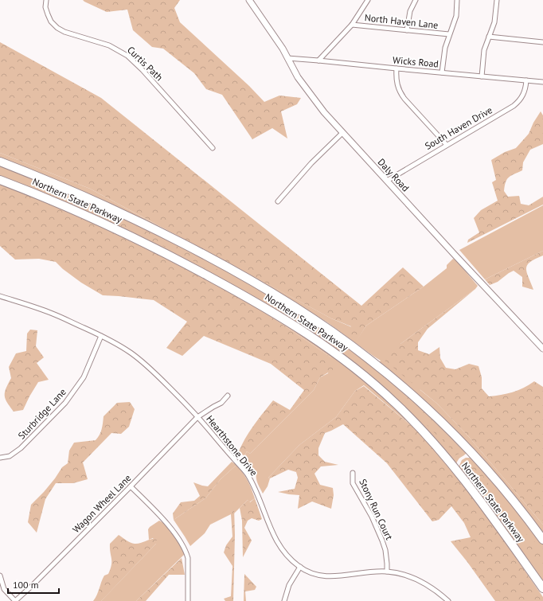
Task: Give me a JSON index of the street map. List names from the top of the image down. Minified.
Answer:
{"streets":{"highway":["Northern State Parkway"],"street":["North Haven Lane","Wicks Road","Curtis Path","South Haven Drive","Daly Road","Sturbridge Lane","Hearthstone Drive","Wagon Wheel Lane","Stony Run Court"]},"crossings":[["Wicks Road","South Haven Drive"],["Wicks Road","Daly Road"],["South Haven Drive","Daly Road"],["Sturbridge Lane","Hearthstone Drive"],["Hearthstone Drive","Wagon Wheel Lane"],["Hearthstone Drive","Stony Run Court"]],"scale_bar":"100 m"}
